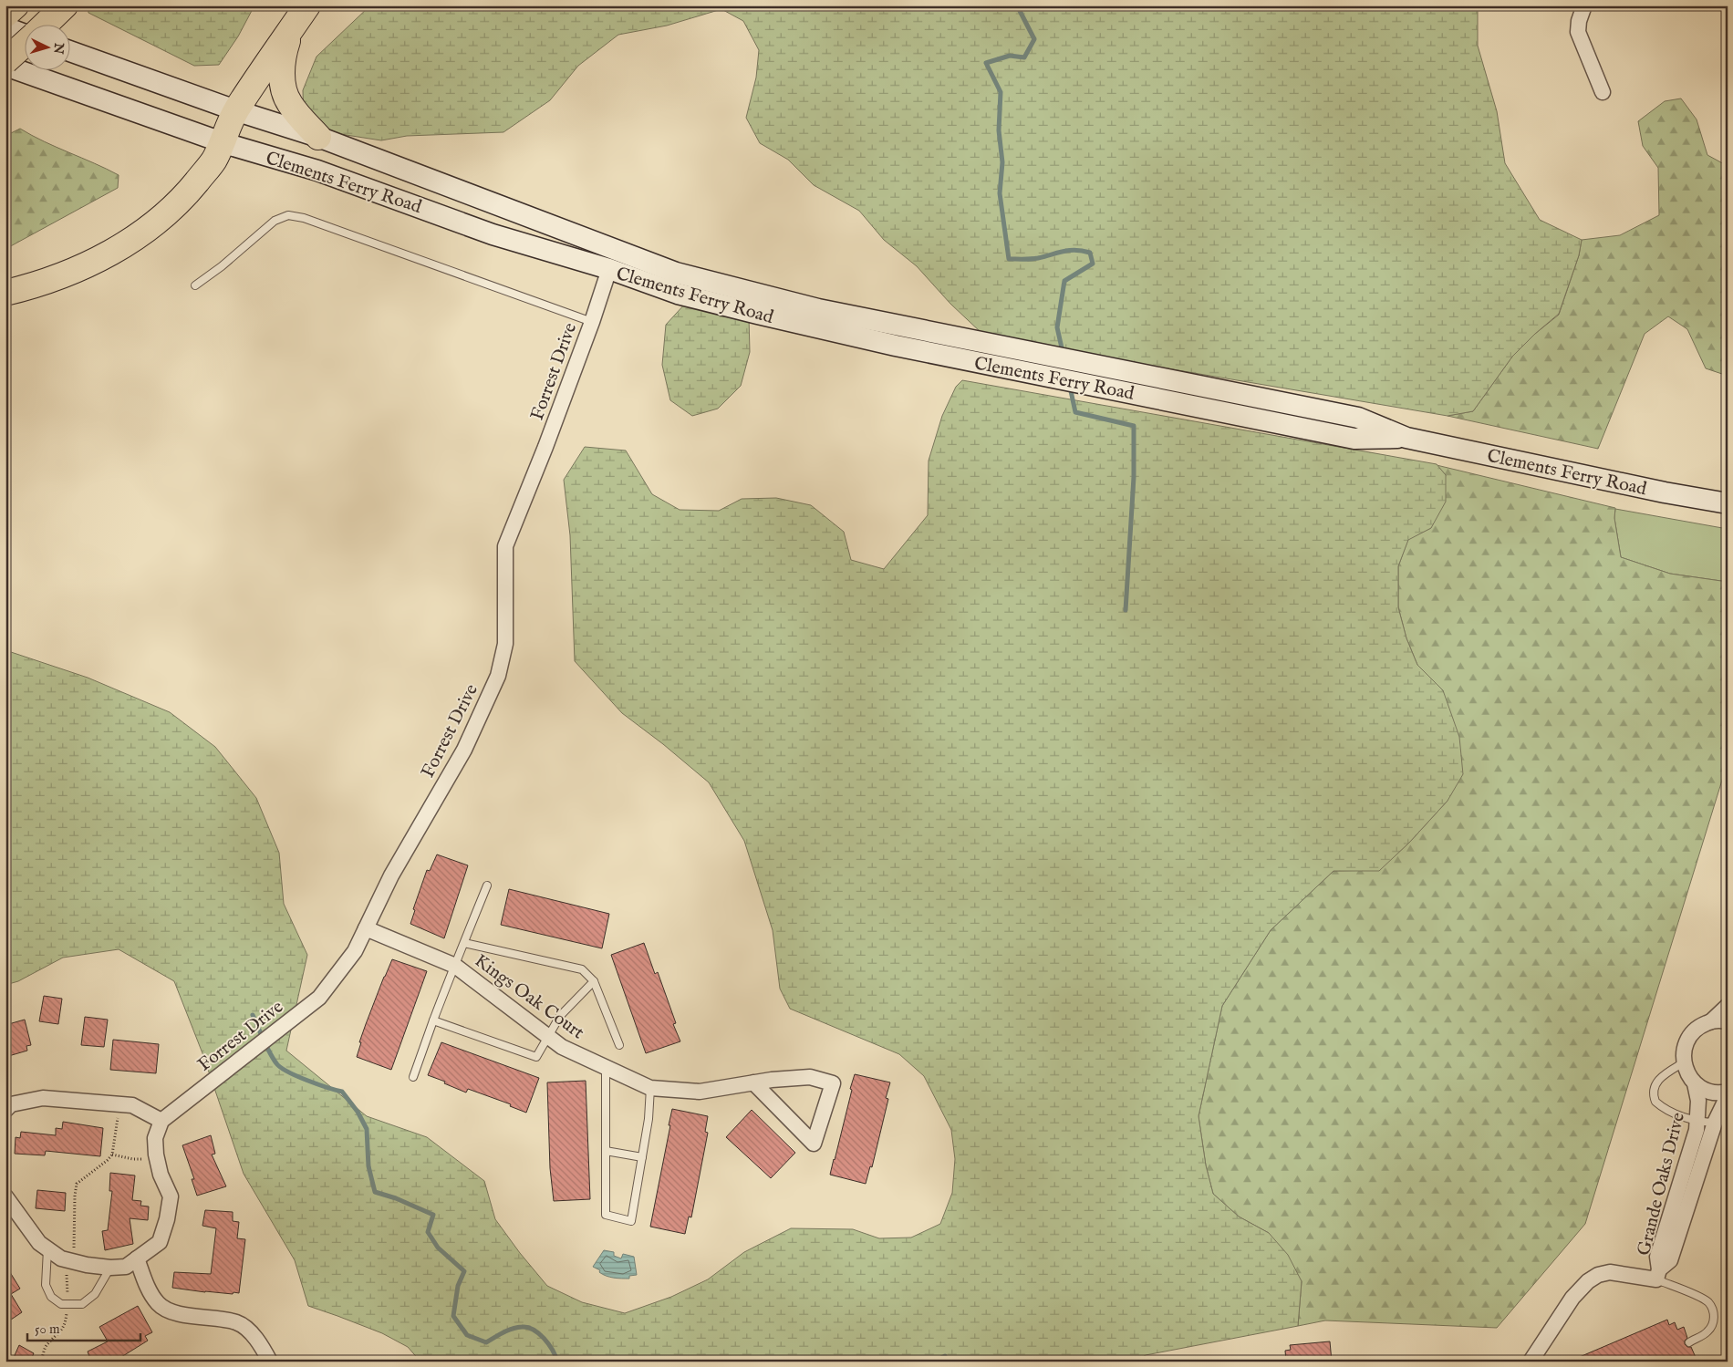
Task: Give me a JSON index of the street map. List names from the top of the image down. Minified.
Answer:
{"streets":{"main road":["Clements Ferry Road"],"street":["Forrest Drive","Kings Oak Court","Grande Oaks Drive"]},"crossings":[["Clements Ferry Road","Forrest Drive"],["Forrest Drive","Kings Oak Court"]],"scale_bar":"50 m","north":"right"}
